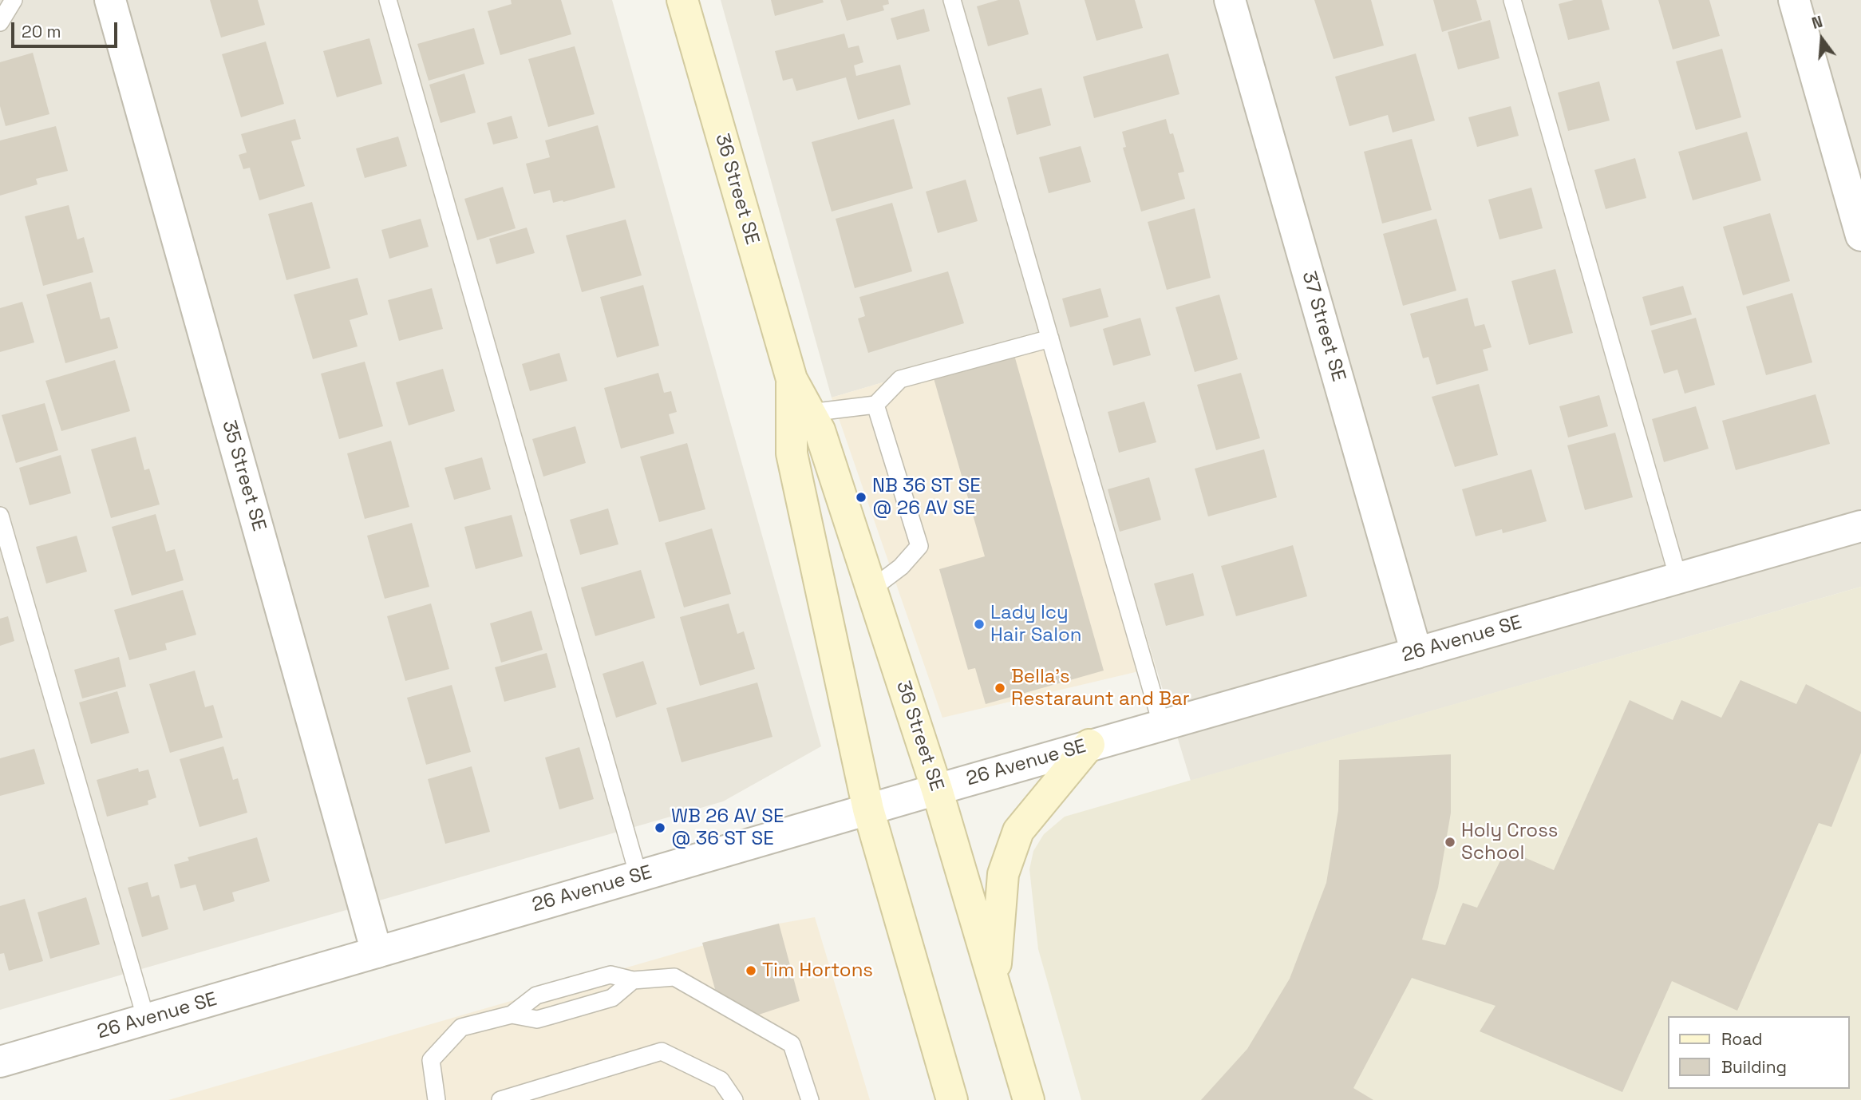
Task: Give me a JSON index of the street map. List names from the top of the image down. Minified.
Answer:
{"streets":{"main road":["36 Street SE"],"street":["37 Street SE","35 Street SE","26 Avenue SE"]},"crossings":[["36 Street SE","26 Avenue SE"],["37 Street SE","26 Avenue SE"],["35 Street SE","26 Avenue SE"]],"places":["NB 36 ST SE @ 26 AV SE","Lady Icy Hair Salon","Bella's Restaraunt and Bar","WB 26 AV SE @ 36 ST SE","Holy Cross School","Tim Hortons"],"legend":["Road","Building"],"scale_bar":"20 m","north":"top"}
